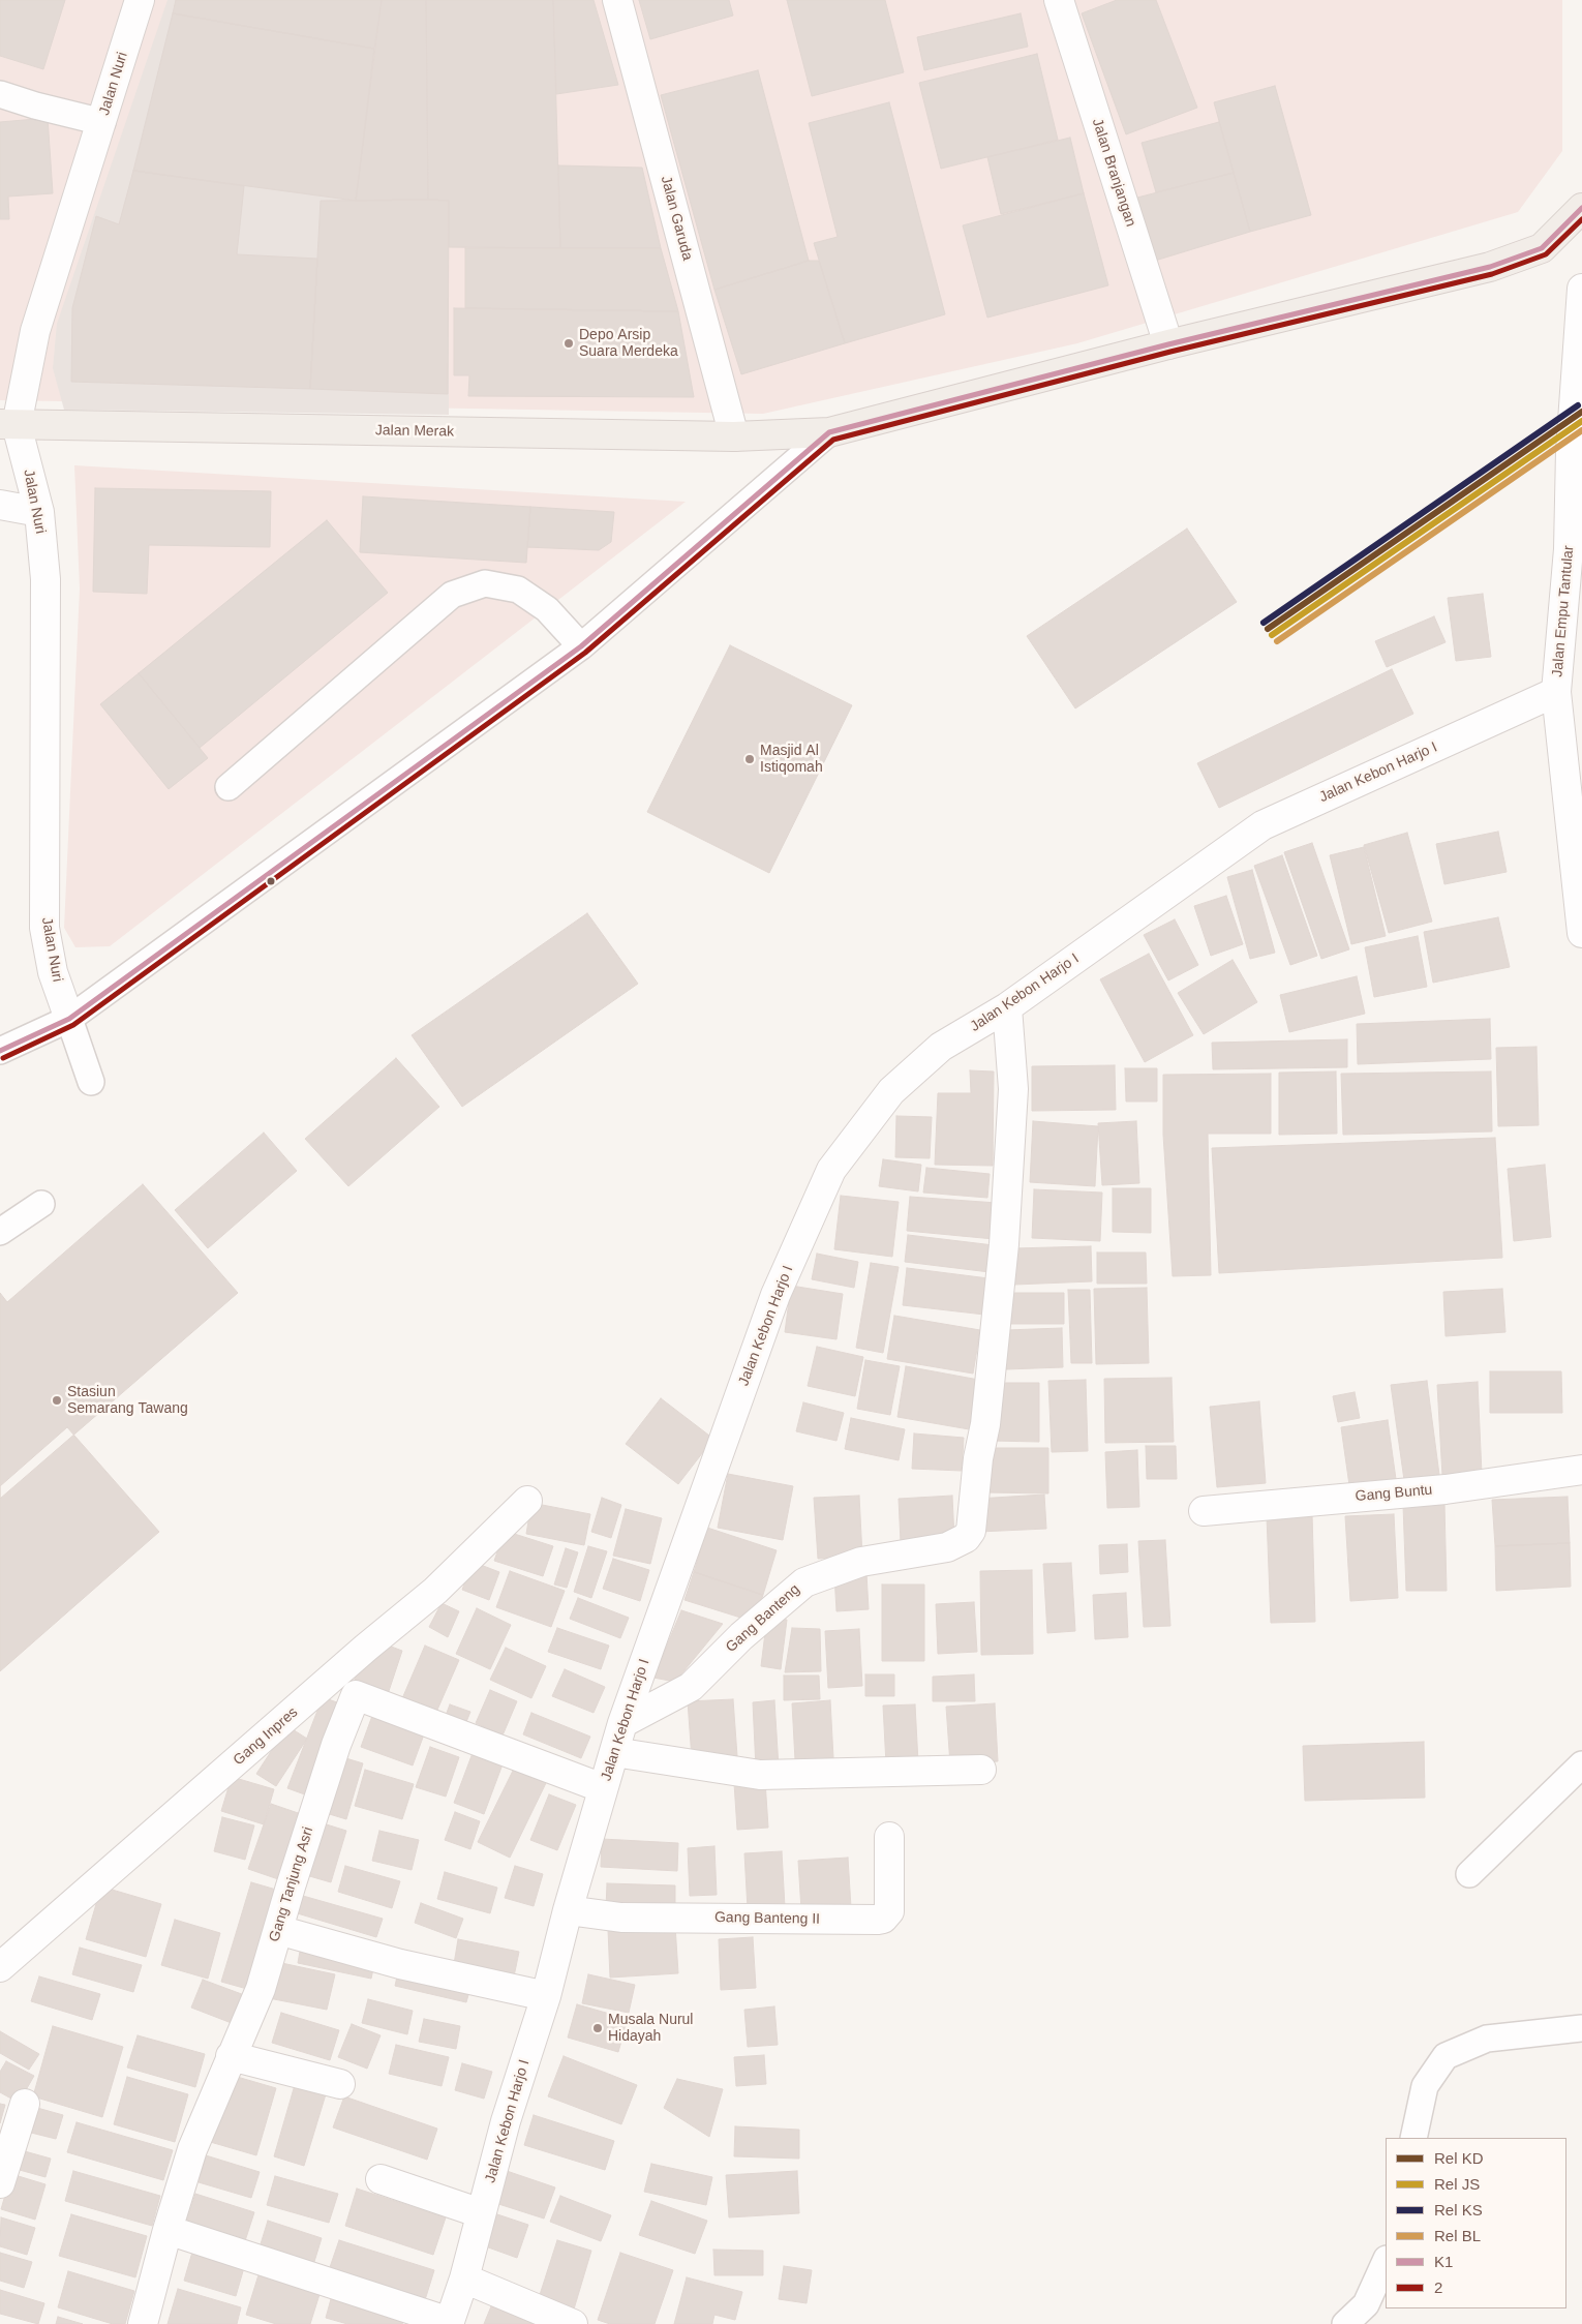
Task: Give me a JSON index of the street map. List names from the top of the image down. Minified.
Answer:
{"streets":{"main road":["Jalan Merak"],"street":["Jalan Nuri","Jalan Branjangan","Jalan Garuda","Jalan Empu Tantular","Jalan Kebon Harjo I","Gang Buntu","Gang Banteng","Gang Inpres","Gang Tanjung Asri","Gang Banteng II"]},"crossings":[["Jalan Nuri","Jalan Merak"],["Jalan Branjangan","Jalan Merak"],["Jalan Garuda","Jalan Merak"],["Jalan Empu Tantular","Jalan Kebon Harjo I"],["Jalan Kebon Harjo I","Gang Banteng"],["Jalan Kebon Harjo I","Gang Banteng II"]],"places":["Depo Arsip Suara Merdeka","Masjid Al Istiqomah","Stasiun Semarang Tawang","Musala Nurul Hidayah"],"lines":["transit line K1","transit line 2","rail line KS","rail line KD","rail line JS","rail line BL"],"legend":["Rel KD","Rel JS","Rel KS","Rel BL","K1","2"]}
